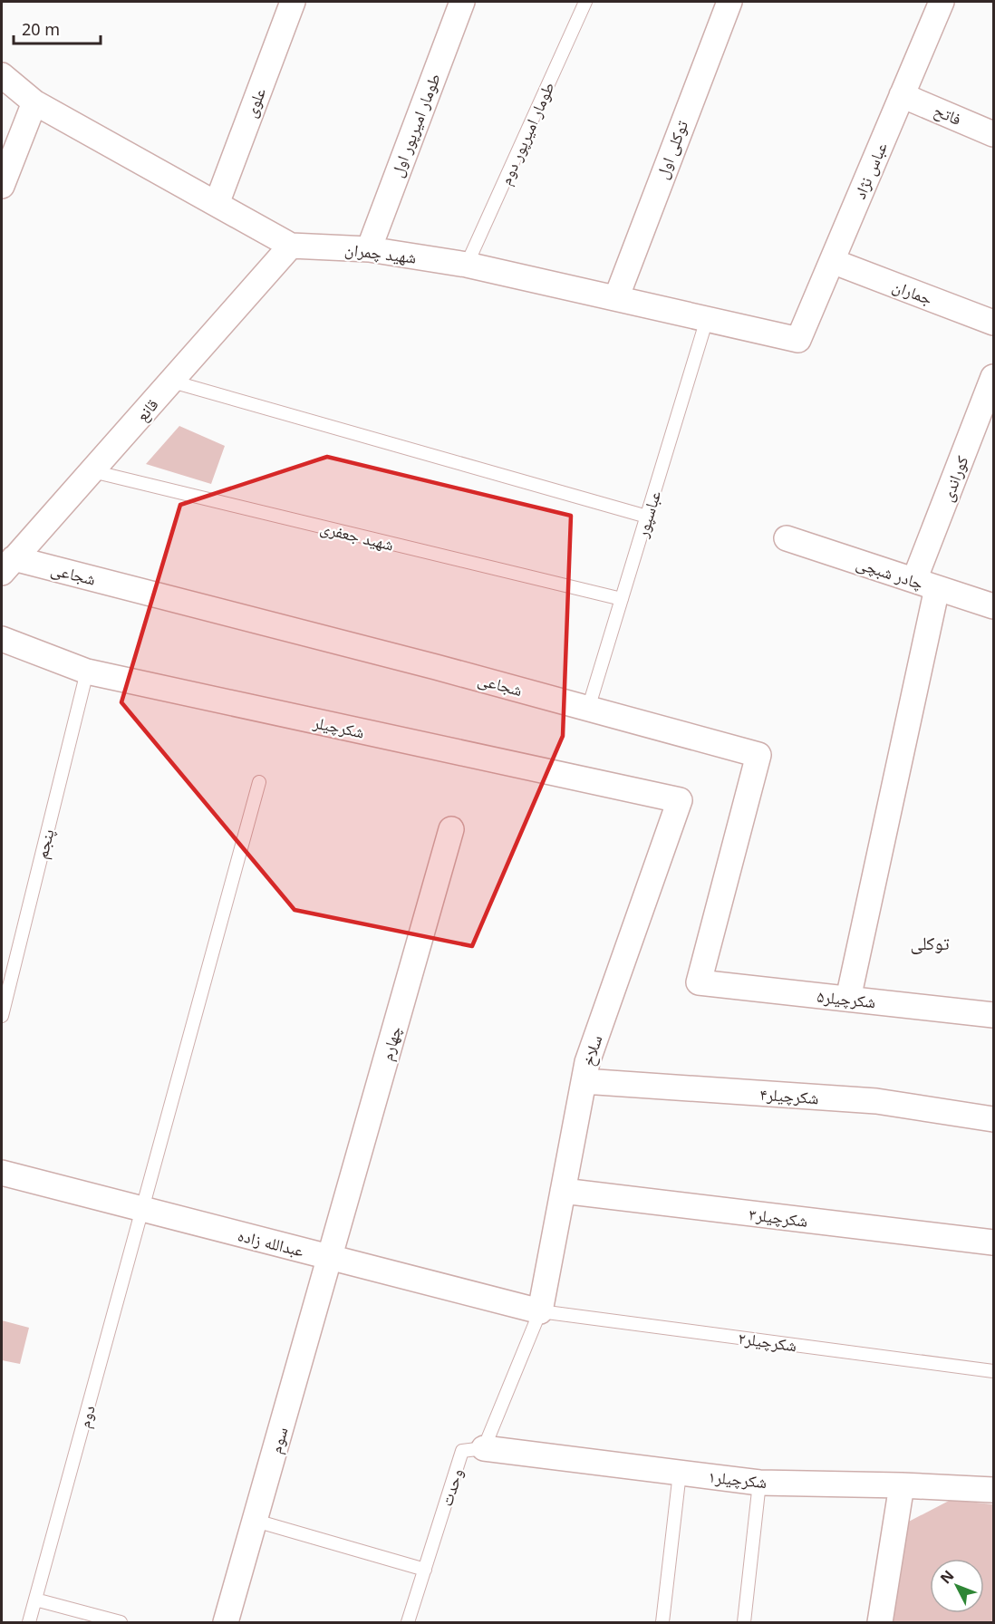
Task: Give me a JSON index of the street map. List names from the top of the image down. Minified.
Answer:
{"streets":{"street":["علوی","فاتح","طومار امیرپور اول","توکلی اول","عباس نژاد","شهید چمران","جماران","قانع","کوراندی","چادر شبچی","شجاعی","شکرچیلر","شکرچیلر۵","چهارم","سلاخ","شکرچیلر۴","شکرچیلر۳","عبدالله زاده","سوم","شکرچیلر۱"],"lane":["طومار امیرپور دوم","عباسپور","شهید جعفری","پنجم","شکرچیلر۲","دوم","وحدت"]},"crossings":[["علوی","شهید چمران"],["فاتح","عباس نژاد"],["طومار امیرپور اول","شهید چمران"],["طومار امیرپور دوم","شهید چمران"],["توکلی اول","شهید چمران"],["عباس نژاد","شهید چمران"],["عباس نژاد","جماران"],["شهید چمران","قانع"],["شهید چمران","عباسپور"],["قانع","شهید جعفری"],["قانع","شجاعی"],["کوراندی","چادر شبچی"],["عباسپور","شهید جعفری"],["عباسپور","شجاعی"],["شجاعی","شکرچیلر۵"],["شکرچیلر","پنجم"],["شکرچیلر","سلاخ"],["چهارم","عبدالله زاده"],["چهارم","سوم"],["سلاخ","شکرچیلر۴"],["سلاخ","شکرچیلر۳"],["سلاخ","عبدالله زاده"],["سلاخ","شکرچیلر۲"],["عبدالله زاده","شکرچیلر۲"],["عبدالله زاده","دوم"],["عبدالله زاده","سوم"],["شکرچیلر۱","وحدت"]],"districts":["توکلی"],"scale_bar":"20 m","north":"top left"}
